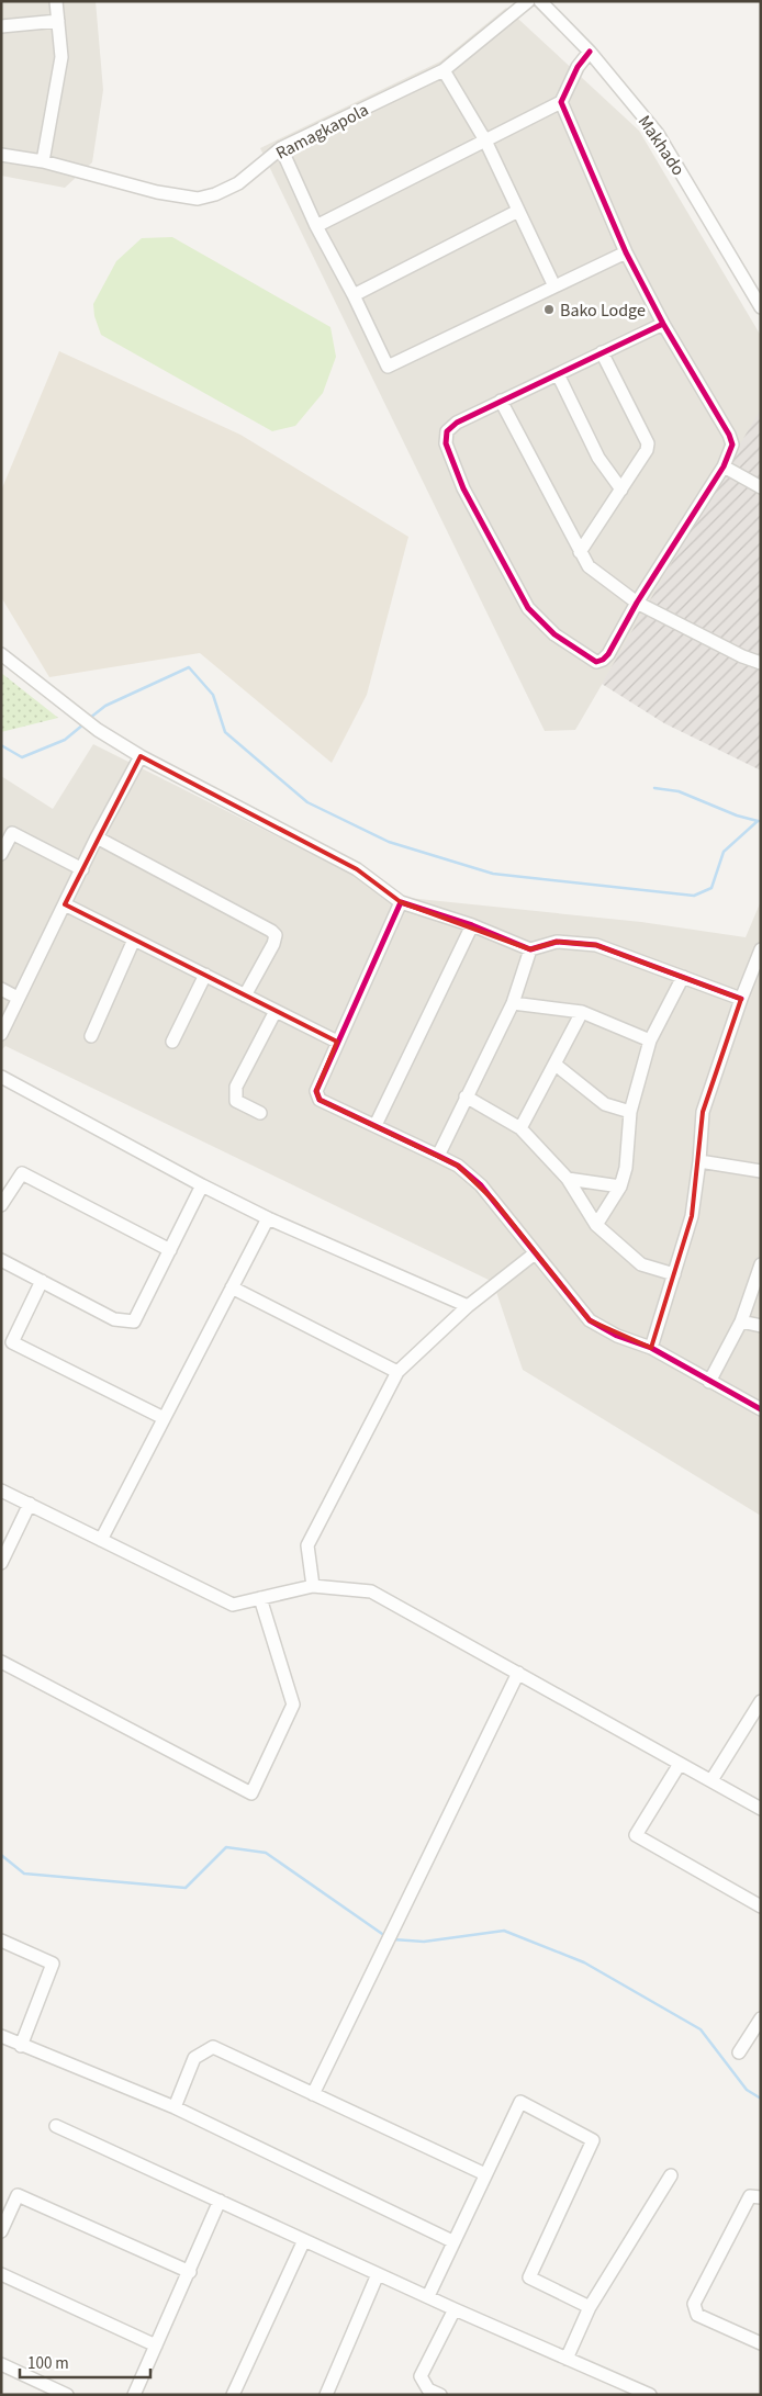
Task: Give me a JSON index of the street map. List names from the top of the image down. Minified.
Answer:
{"streets":{"street":["Ramagkapola","Makhado"]},"places":["Bako Lodge"],"scale_bar":"100 m"}
